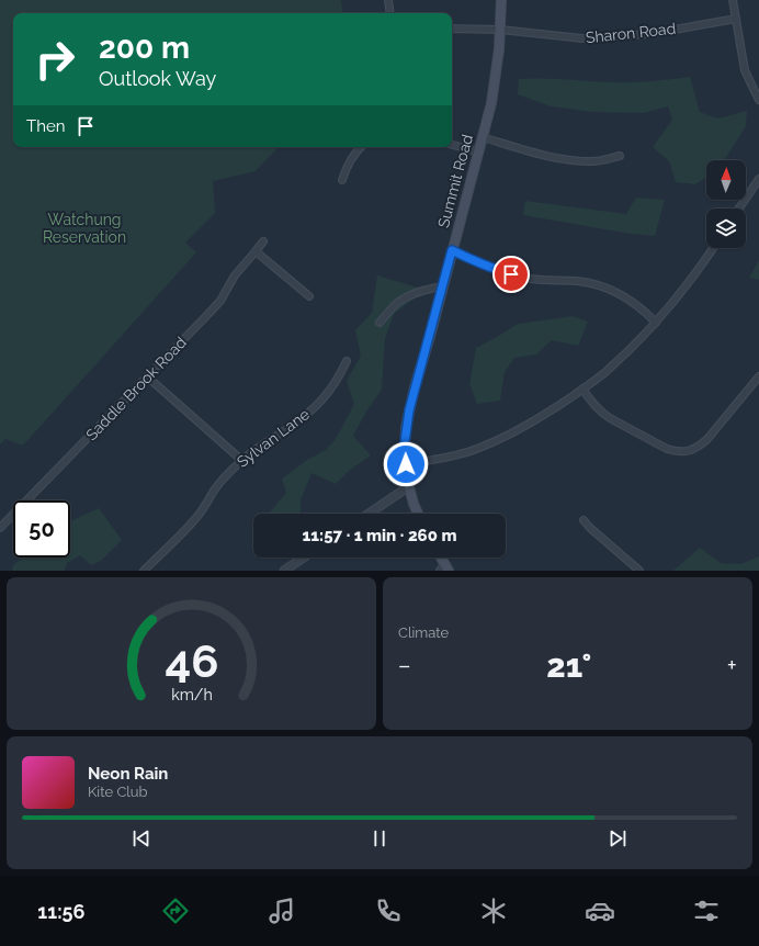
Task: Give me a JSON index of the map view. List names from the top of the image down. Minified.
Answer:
{"streets":{"main road":["Summit Road"],"street":["Sharon Road","Saddle Brook Road","Sylvan Lane"]},"crossings":[["Sharon Road","Summit Road"]],"parks":["Watchung Reservation"],"north":"top","page":{"turn":["200 m","Outlook Way"],"then":"Then","limit":"50","trip":"11:57 · 1 min · 260 m","tile":"Climate","heat":["−","21°","+"],"song":["Neon Rain","Kite Club"],"tabs":"11:56","gauge":["46","km/h"]}}
